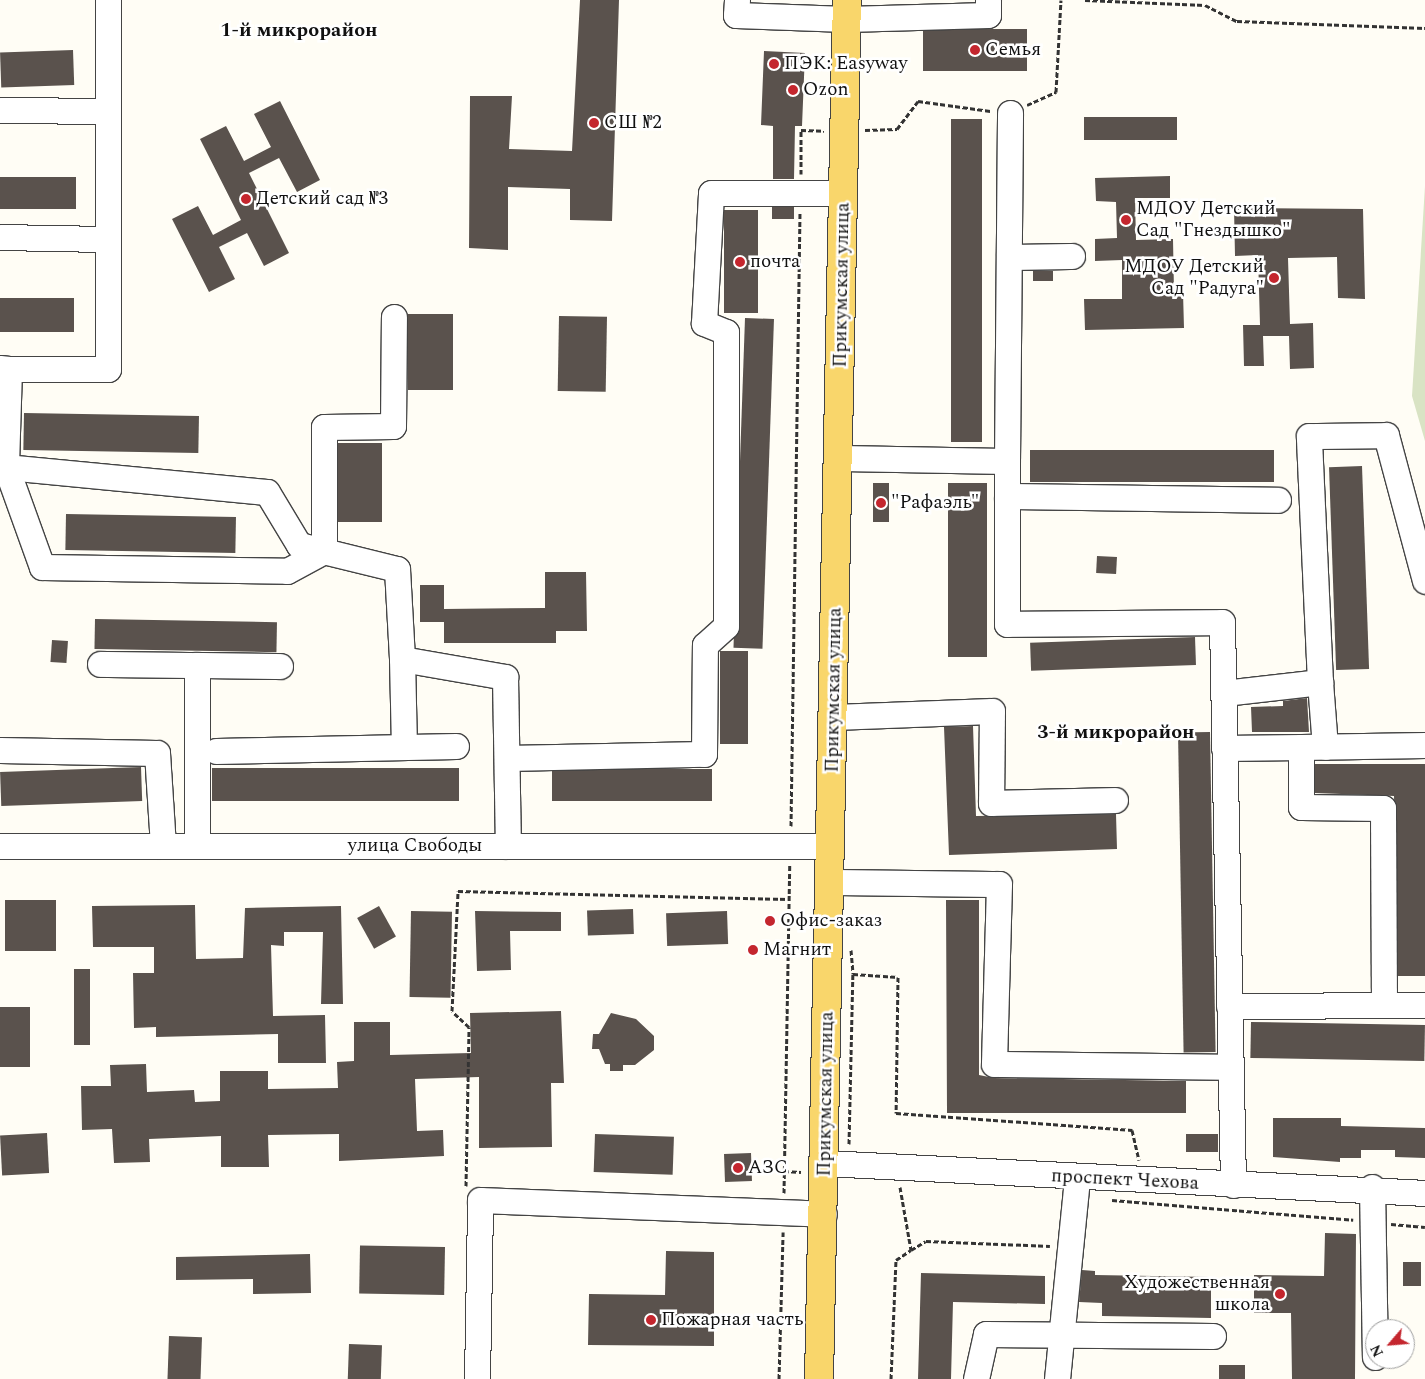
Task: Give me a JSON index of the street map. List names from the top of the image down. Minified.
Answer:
{"streets":{"main road":["Прикумская улица"],"street":["улица Свободы","проспект Чехова"]},"crossings":[["Прикумская улица","улица Свободы"],["Прикумская улица","проспект Чехова"]],"districts":["1-й микрорайон","3-й микрорайон"],"places":["Семья","ПЭК: Easyway","Ozon","СШ №2","Детский сад №3","МДОУ Детский Сад \"Гнездышко\"","почта","МДОУ Детский Сад \"Радуга\"","\"Рафаэль\"","Офис-заказ","Магнит","АЗС","Художественная школа","Пожарная часть"],"north":"bottom left"}
